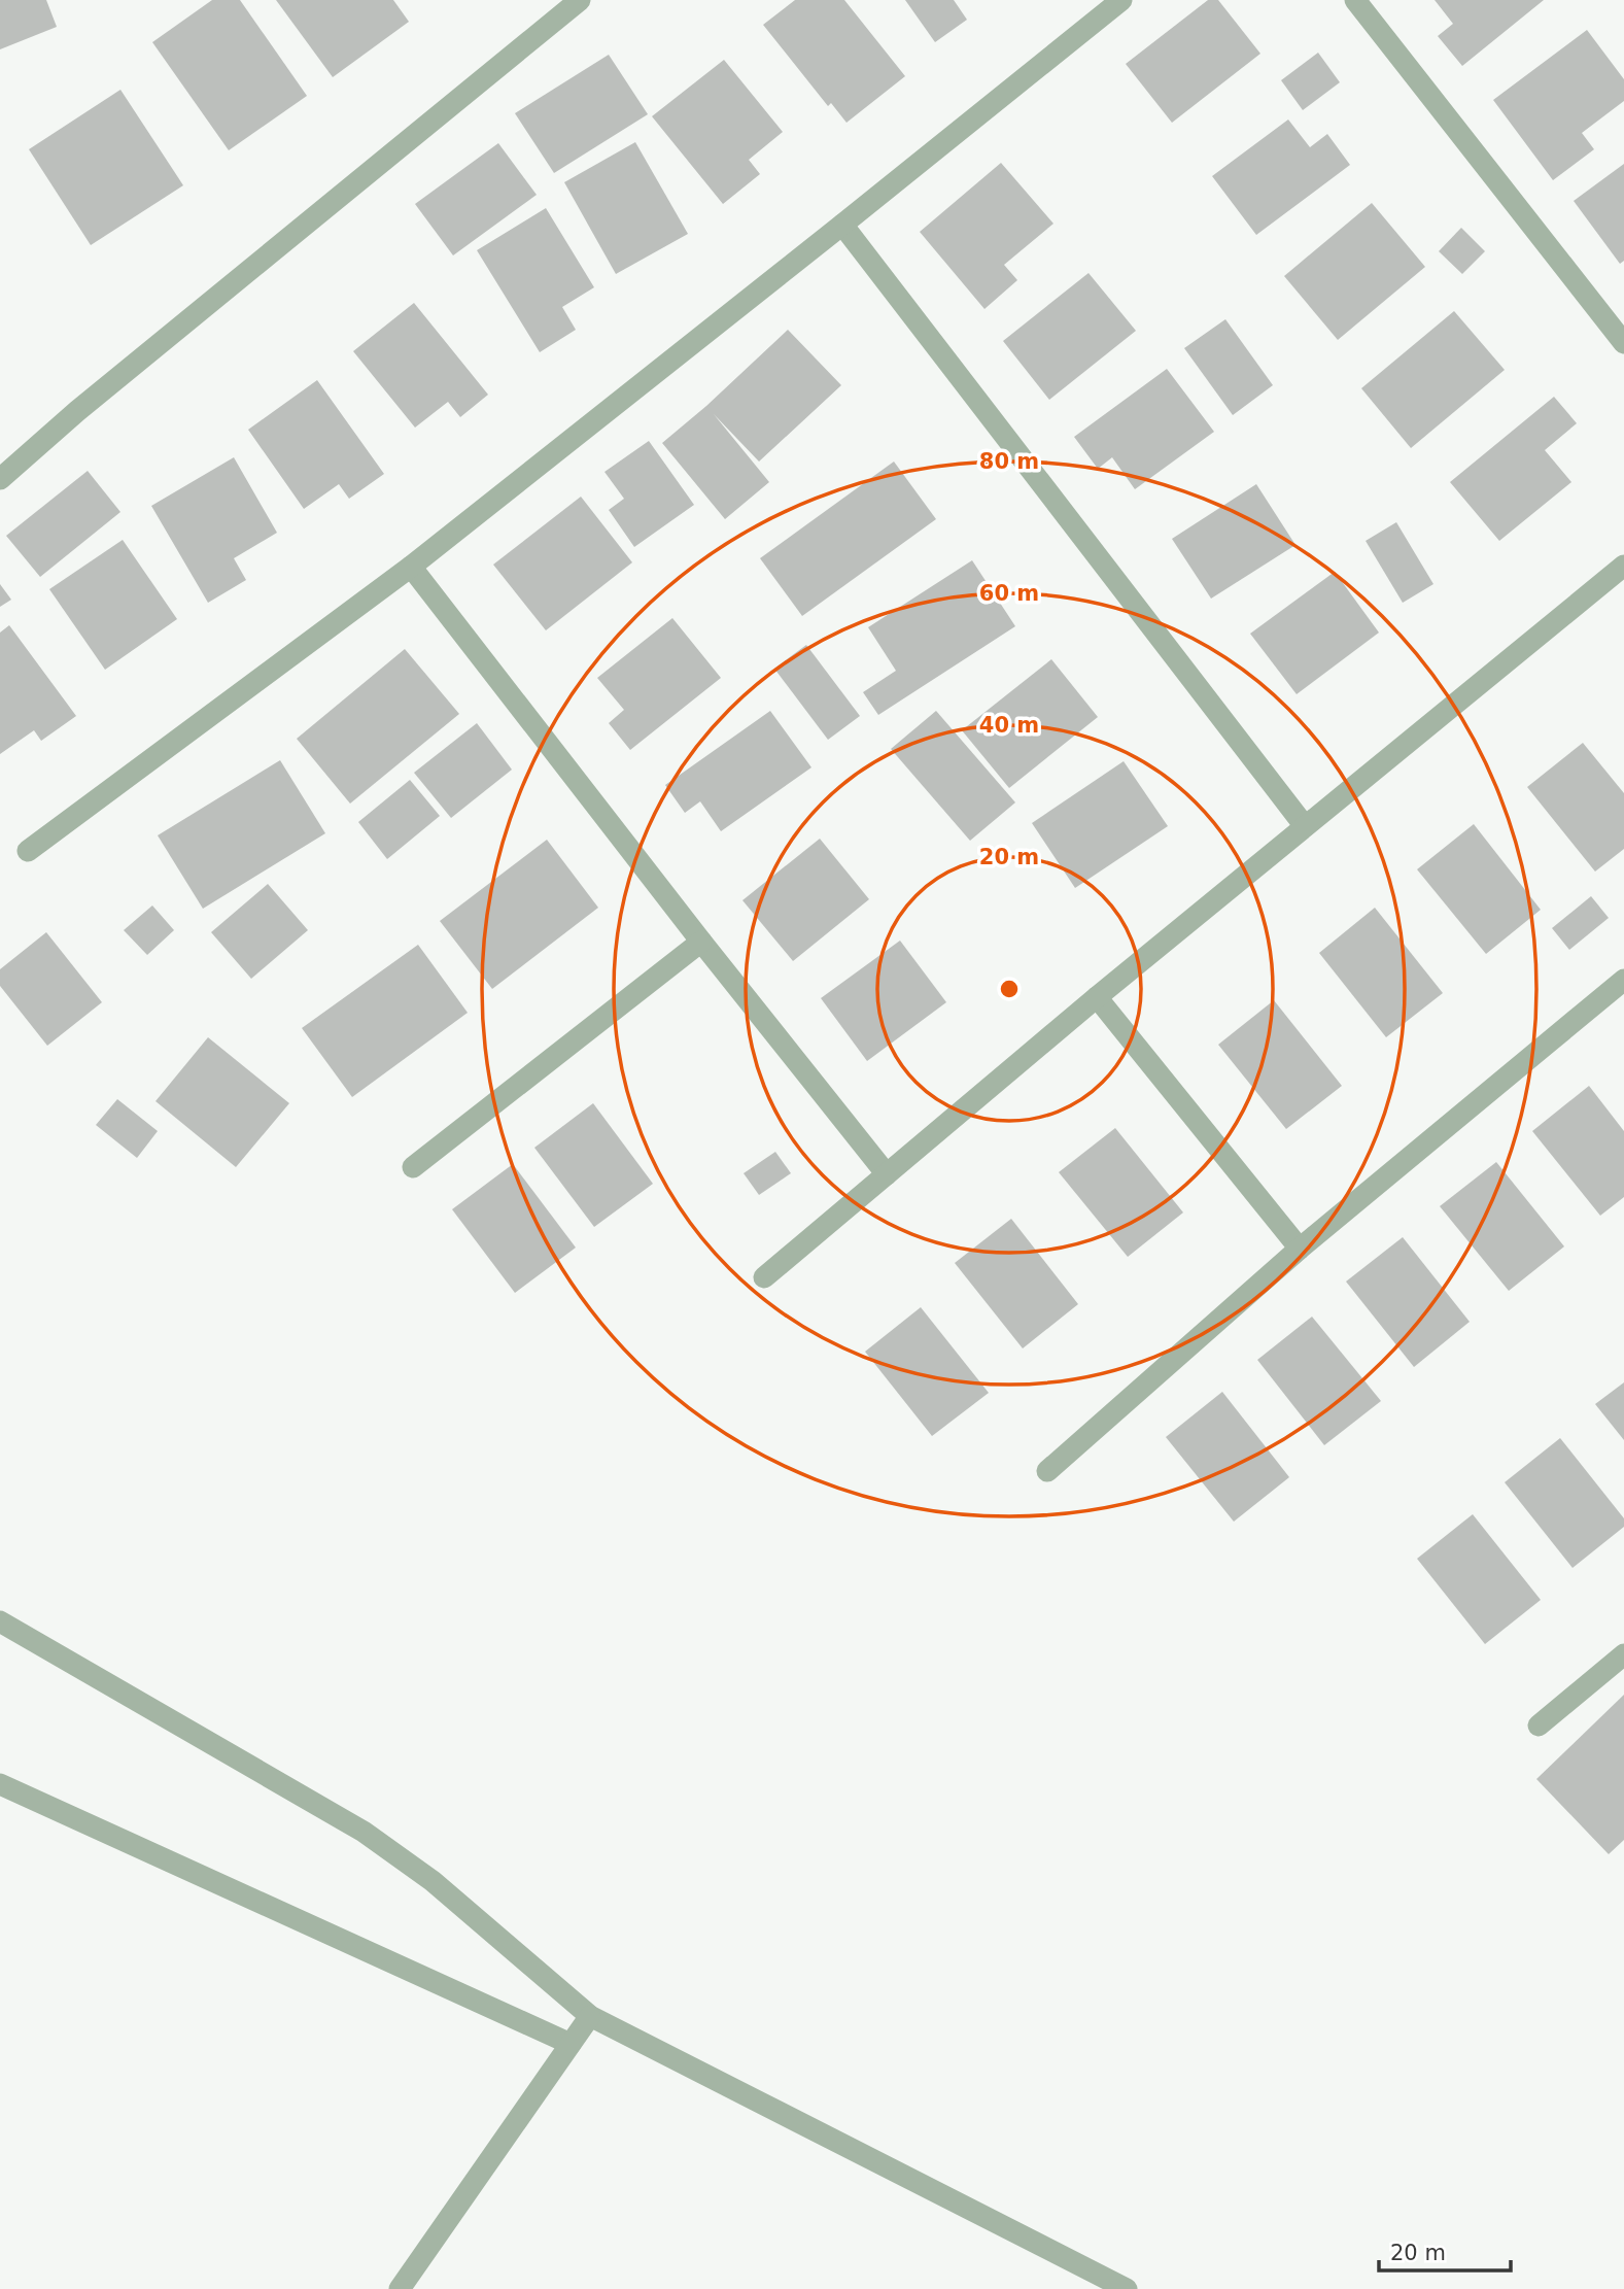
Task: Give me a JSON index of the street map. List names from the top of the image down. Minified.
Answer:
{"scale_bar":"20 m","rings":["80 m","60 m","40 m","20 m"]}
